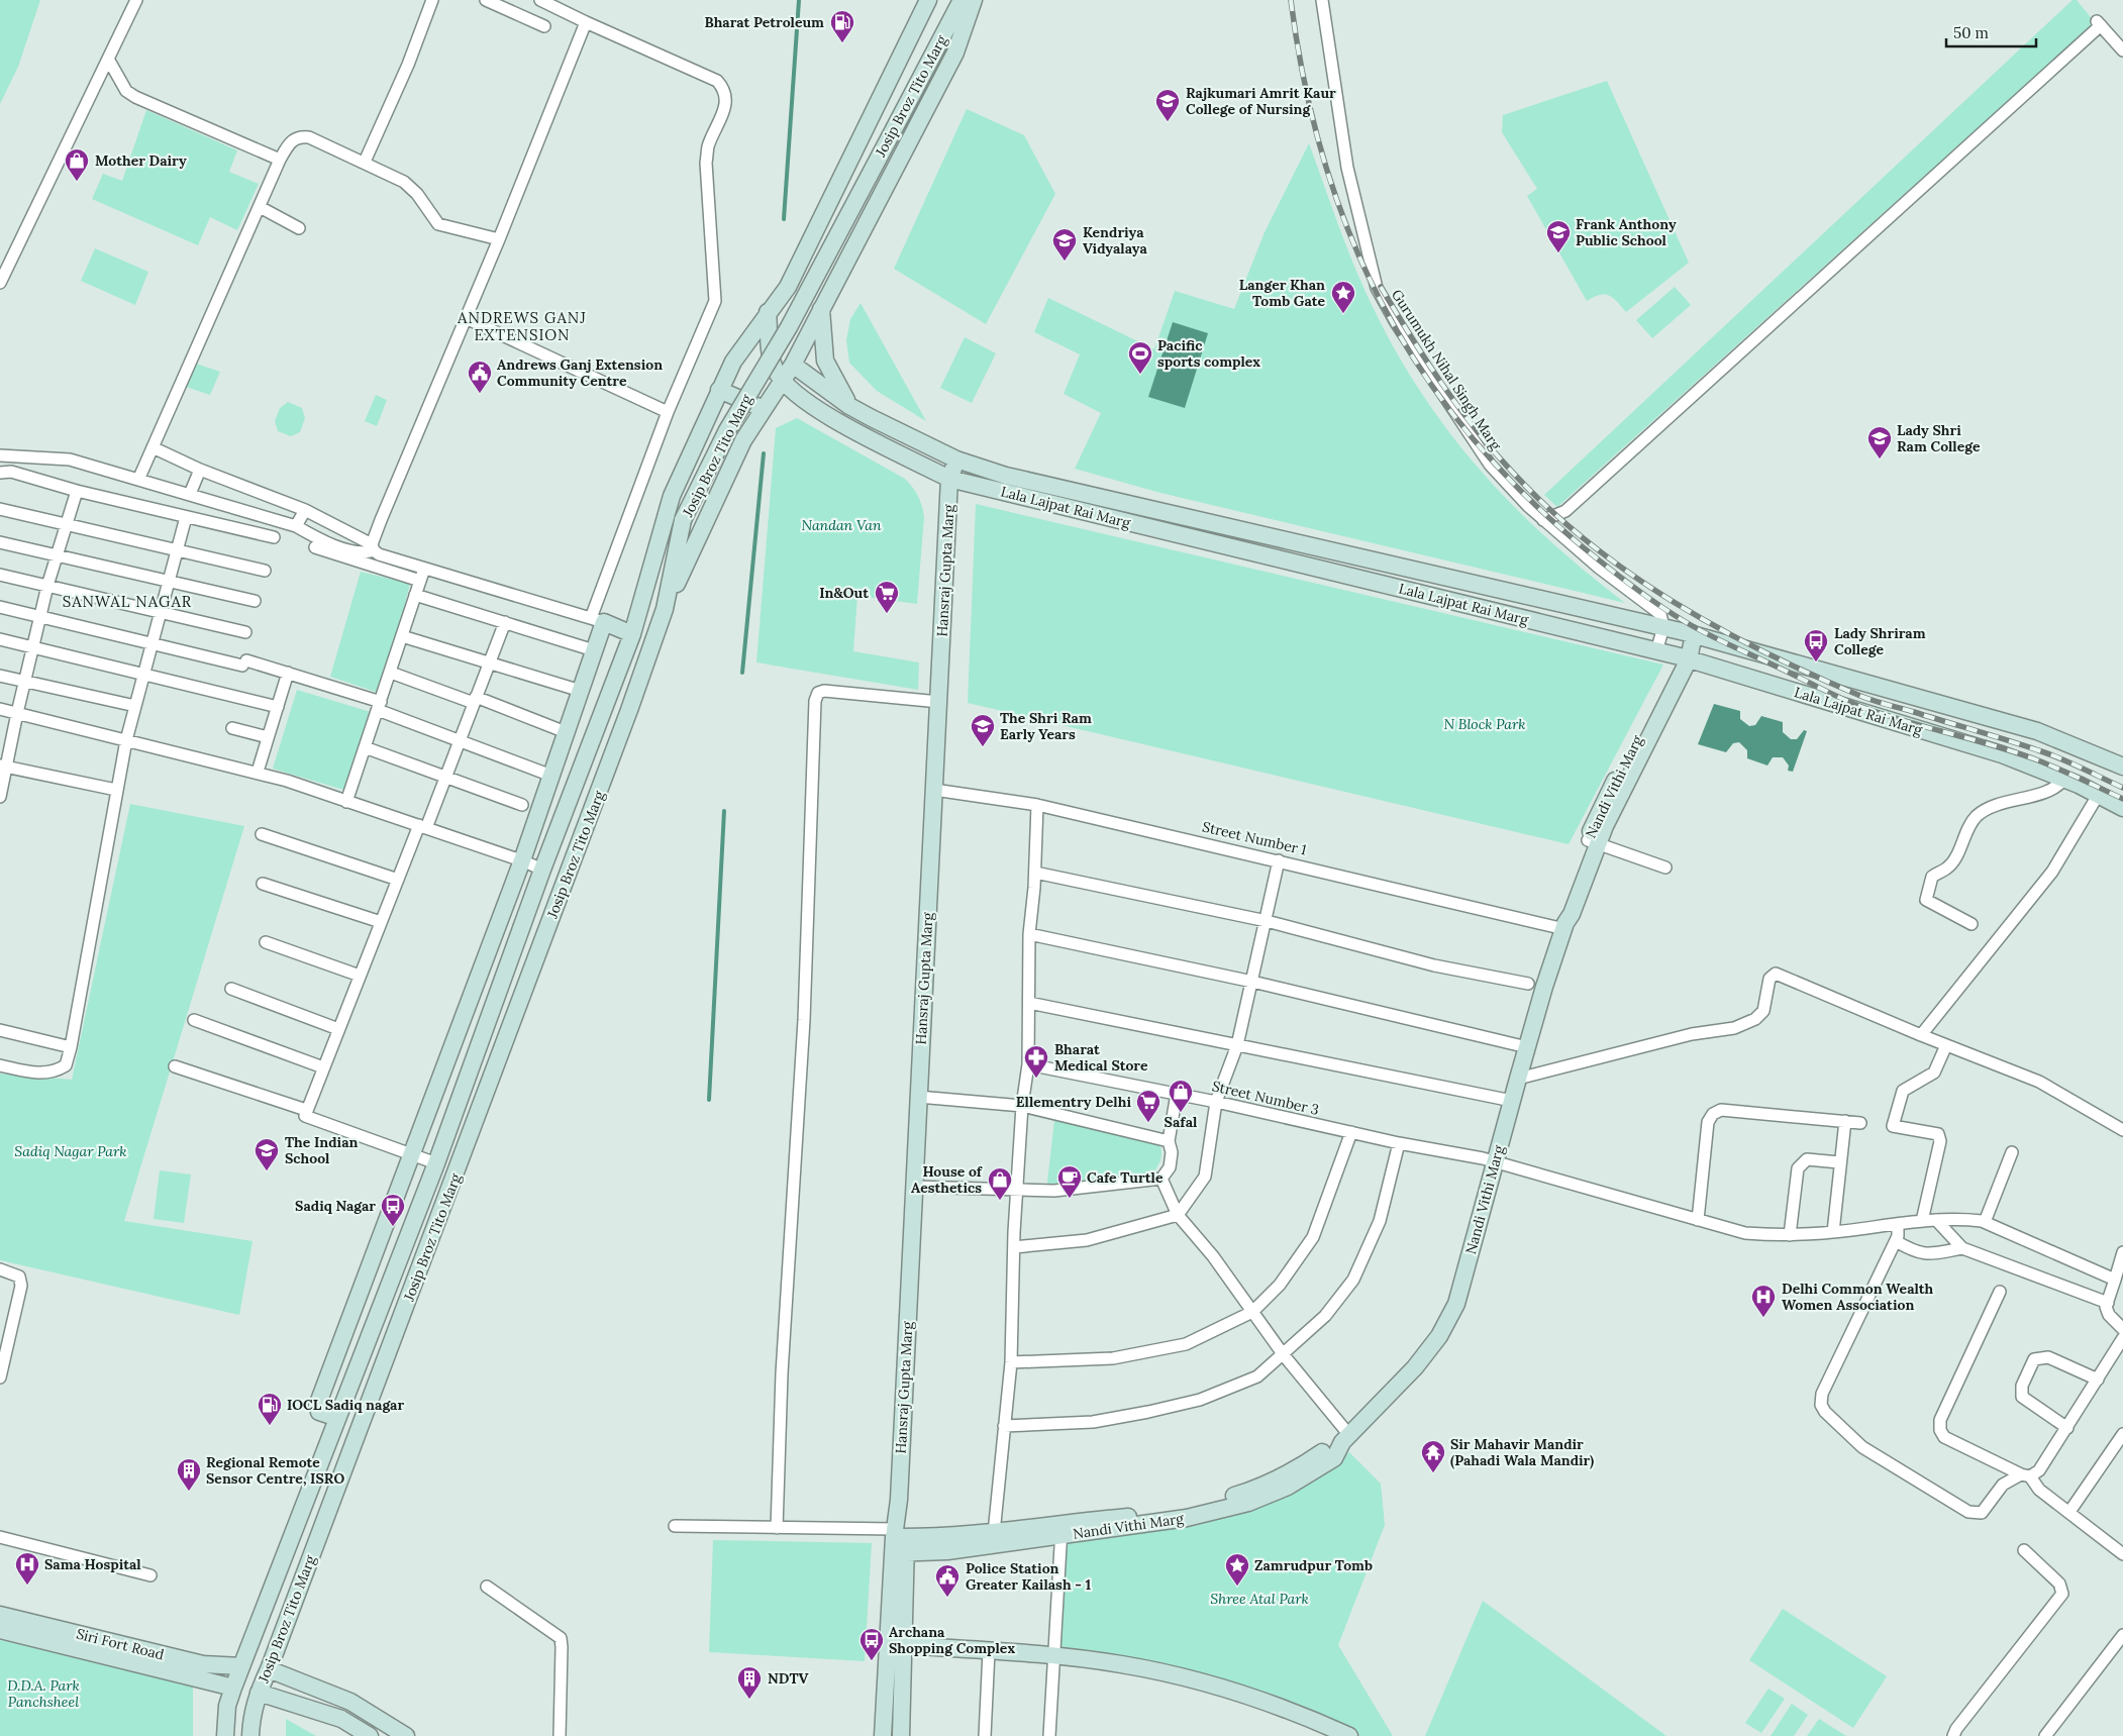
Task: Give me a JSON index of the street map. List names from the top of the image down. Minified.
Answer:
{"streets":{"main road":["Josip Broz Tito Marg","Lala Lajpat Rai Marg","Hansraj Gupta Marg","Nandi Vithi Marg","Siri Fort Road"],"street":["Gurumukh Nihal Singh Marg","Street Number 1","Street Number 3"]},"crossings":[["Josip Broz Tito Marg","Siri Fort Road"],["Gurumukh Nihal Singh Marg","Lala Lajpat Rai Marg"],["Lala Lajpat Rai Marg","Hansraj Gupta Marg"],["Lala Lajpat Rai Marg","Nandi Vithi Marg"],["Hansraj Gupta Marg","Nandi Vithi Marg"],["Hansraj Gupta Marg","Street Number 1"],["Nandi Vithi Marg","Street Number 1"],["Nandi Vithi Marg","Street Number 3"]],"districts":["ANDREWS GANJ EXTENSION","SANWAL NAGAR"],"parks":["Nandan Van","N Block Park","Sadiq Nagar Park","Shree Atal Park","D.D.A. Park Panchsheel"],"places":{"fuel station":["Bharat Petroleum","IOCL Sadiq nagar"],"school or university":["Rajkumari Amrit Kaur College of Nursing","Frank Anthony Public School","Kendriya Vidyalaya","Lady Shri Ram College","The Shri Ram Early Years","The Indian School"],"shop":["Mother Dairy","Safal","House of Aesthetics"],"place":["Langer Khan Tomb Gate","Zamrudpur Tomb"],"sports":["Pacific sports complex"],"public building":["Andrews Ganj Extension Community Centre","Police Station Greater Kailash - 1"],"supermarket":["In&Out","Ellementry Delhi"],"bus stop":["Lady Shriram College","Sadiq Nagar","Archana Shopping Complex"],"pharmacy":["Bharat Medical Store"],"cafe":["Cafe Turtle"],"hospital":["Delhi Common Wealth Women Association","Sama Hospital"],"temple":["Sir Mahavir Mandir (Pahadi Wala Mandir)"],"building":["Regional Remote Sensor Centre, ISRO","NDTV"]},"scale_bar":"50 m"}
